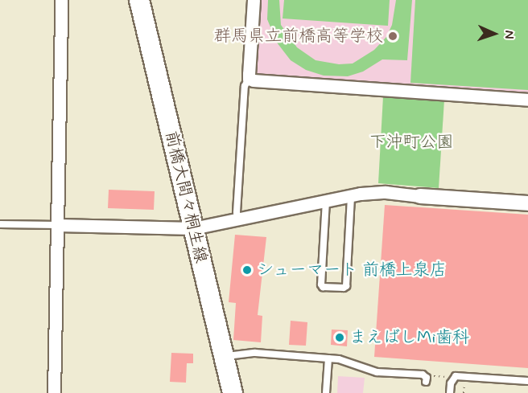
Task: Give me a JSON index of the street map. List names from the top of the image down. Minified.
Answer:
{"streets":{"main road":["前橋大間々桐生線"]},"parks":["下沖町公園"],"places":["群馬県立前橋高等学校","シューマート 前橋上泉店","まえばしMi歯科"],"north":"right"}
